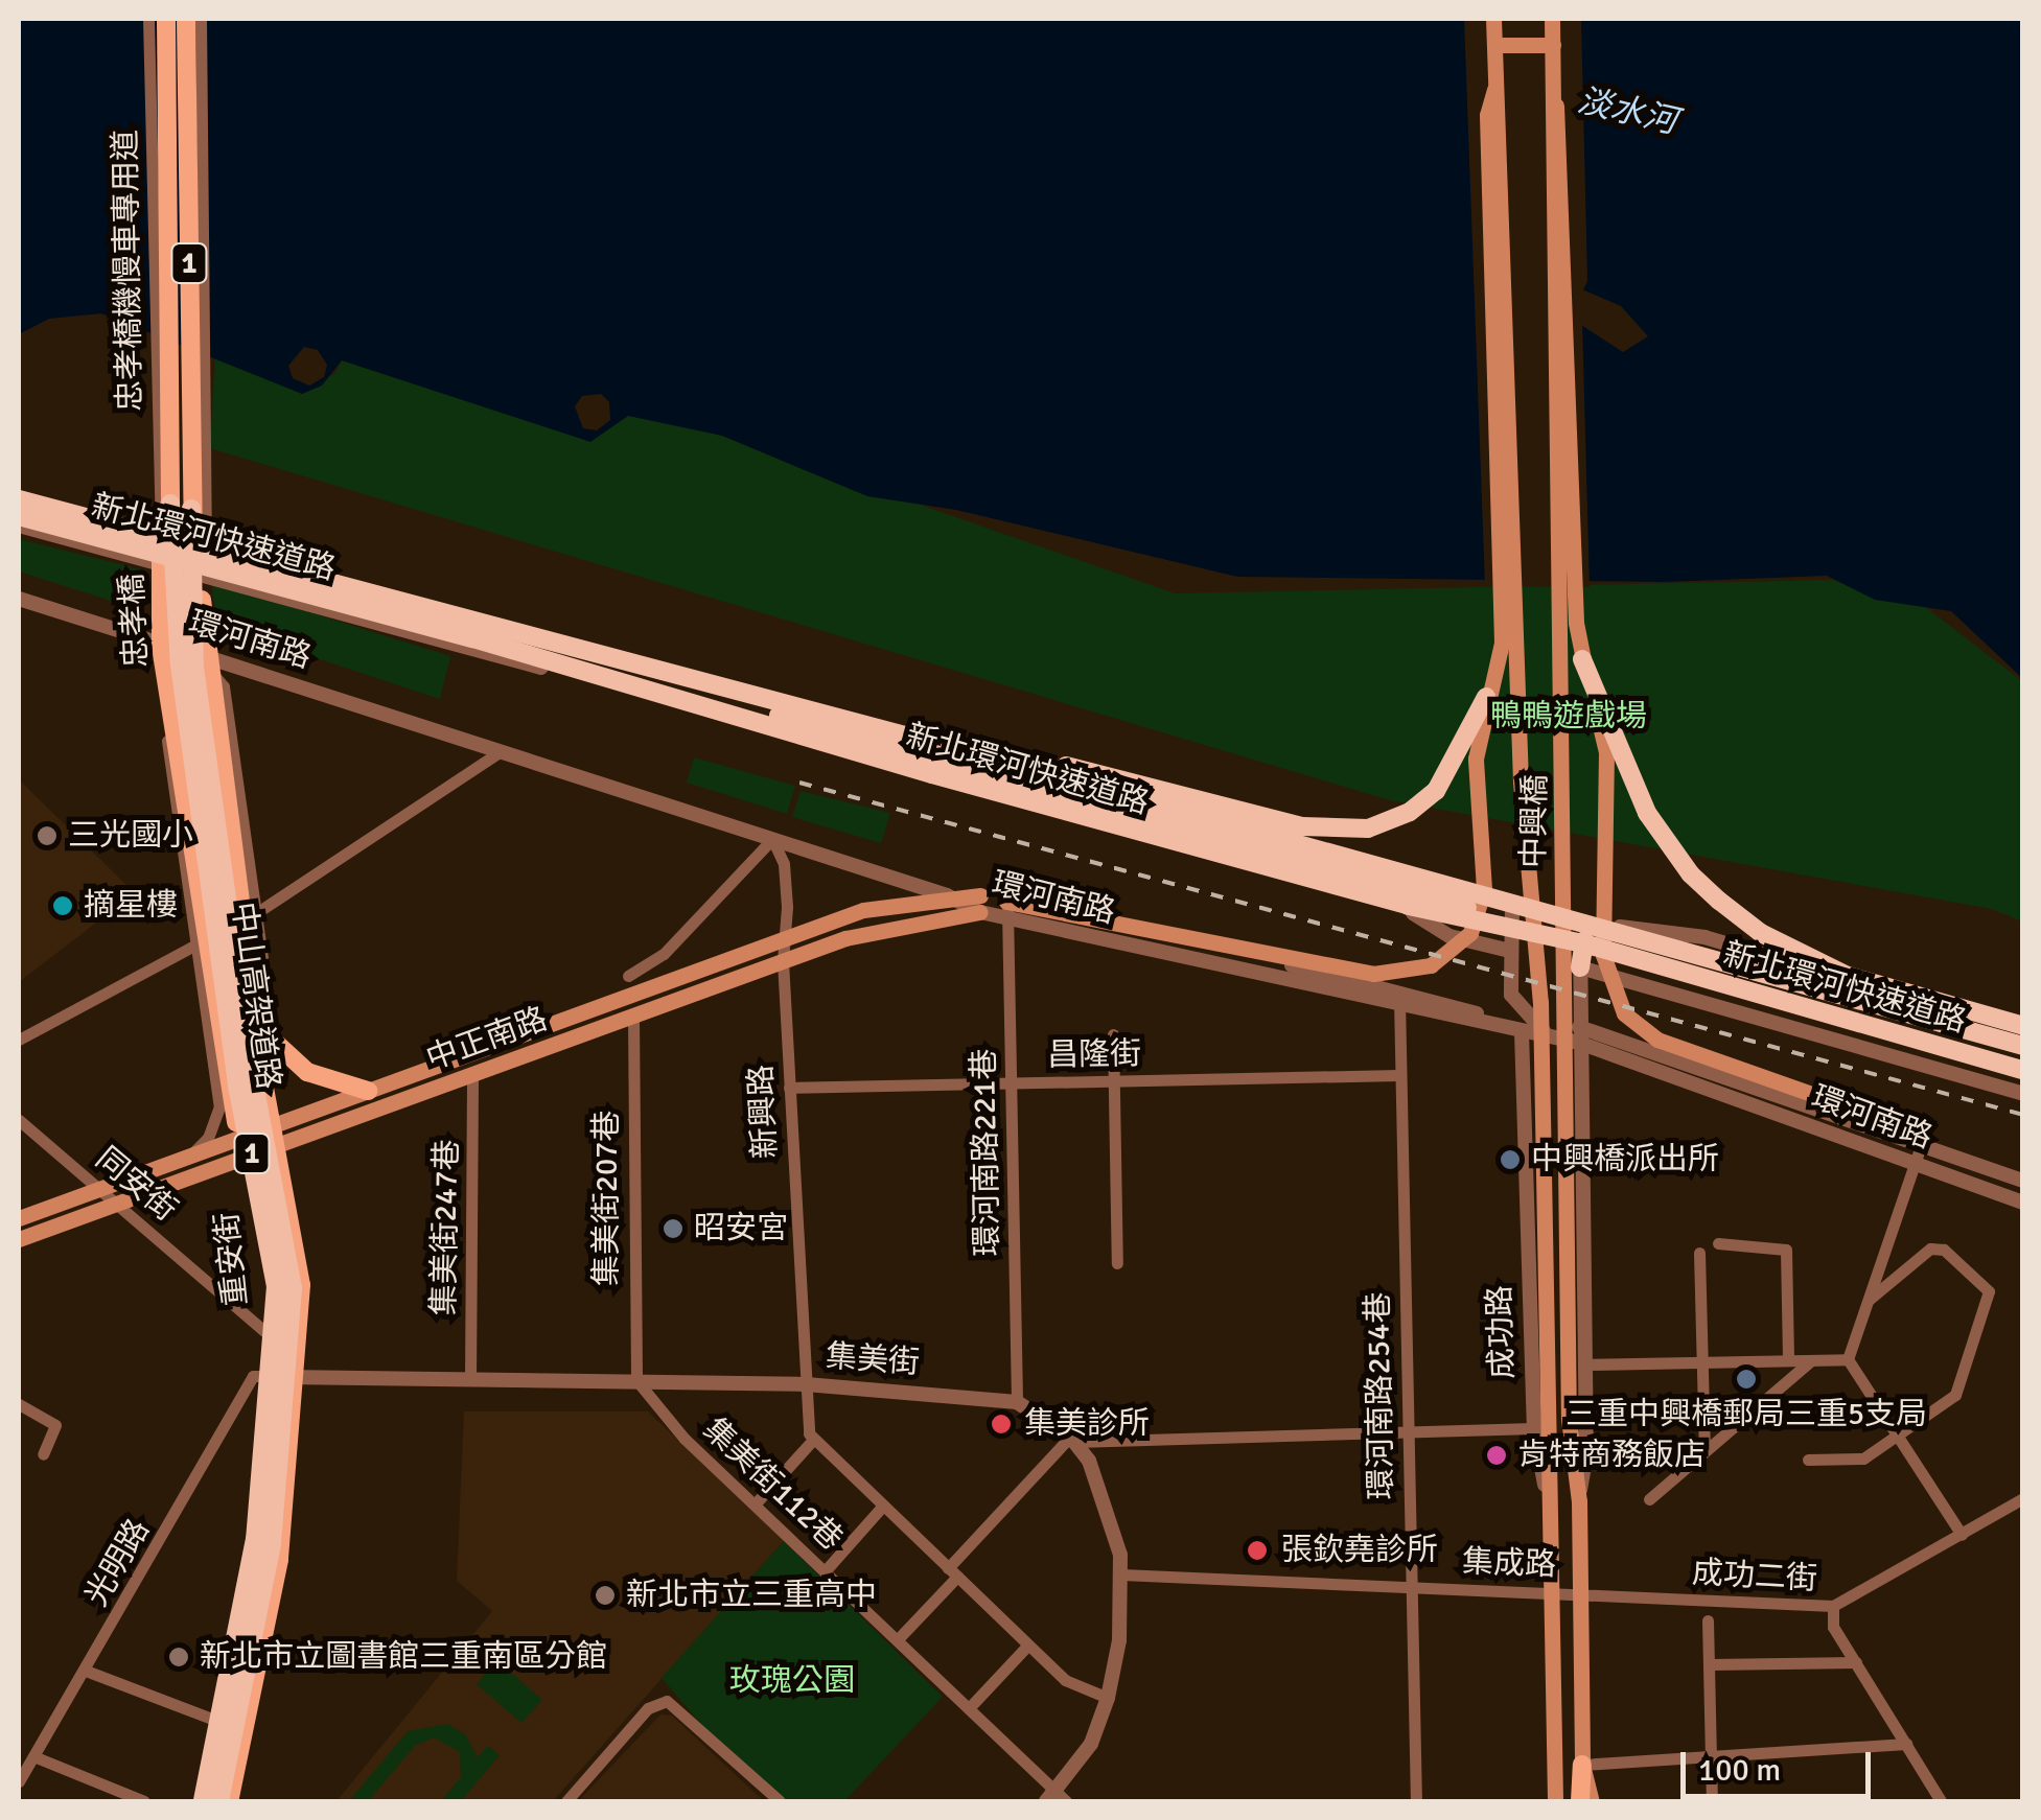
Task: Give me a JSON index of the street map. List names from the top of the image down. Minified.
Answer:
{"streets":{"highway":["1","新北環河快速道路","中山高架道路"],"main road":["忠孝橋","中興橋","中正南路","重安街","成功路"],"street":["忠孝橋機慢車專用道","環河南路","昌隆街","新興路","環河南路221巷","同安街","集美街207巷","集美街247巷","集美街","環河南路254巷","集美街112巷","光明路","集成路","成功二街"]},"crossings":[["1","中山高架道路"],["1","重安街"],["忠孝橋機慢車專用道","忠孝橋"],["忠孝橋","中山高架道路"],["忠孝橋","重安街"],["環河南路","中正南路"],["環河南路","新興路"],["環河南路","環河南路221巷"],["環河南路","重安街"],["環河南路","成功路"],["環河南路","環河南路254巷"],["中興橋","成功路"],["中正南路","新興路"],["中正南路","同安街"],["中正南路","集美街207巷"],["中正南路","集美街247巷"],["中正南路","重安街"],["昌隆街","新興路"],["昌隆街","環河南路221巷"],["昌隆街","環河南路254巷"],["新興路","集美街"],["環河南路221巷","集美街"],["同安街","重安街"],["集美街207巷","集美街"],["集美街207巷","集美街112巷"],["集美街247巷","集美街"],["重安街","集美街"],["重安街","光明路"],["成功路","集成路"],["集美街","集美街112巷"],["集美街","光明路"],["集美街","集成路"],["環河南路254巷","集成路"],["集成路","成功二街"]],"water":["淡水河"],"parks":["鴨鴨遊戲場","玫瑰公園"],"places":["三光國小","摘星樓","中興橋派出所","昭安宮","三重中興橋郵局三重5支局","集美診所","肯特商務飯店","張欽堯診所","新北市立三重高中","新北市立圖書館三重南區分館"],"scale_bar":"100 m"}
